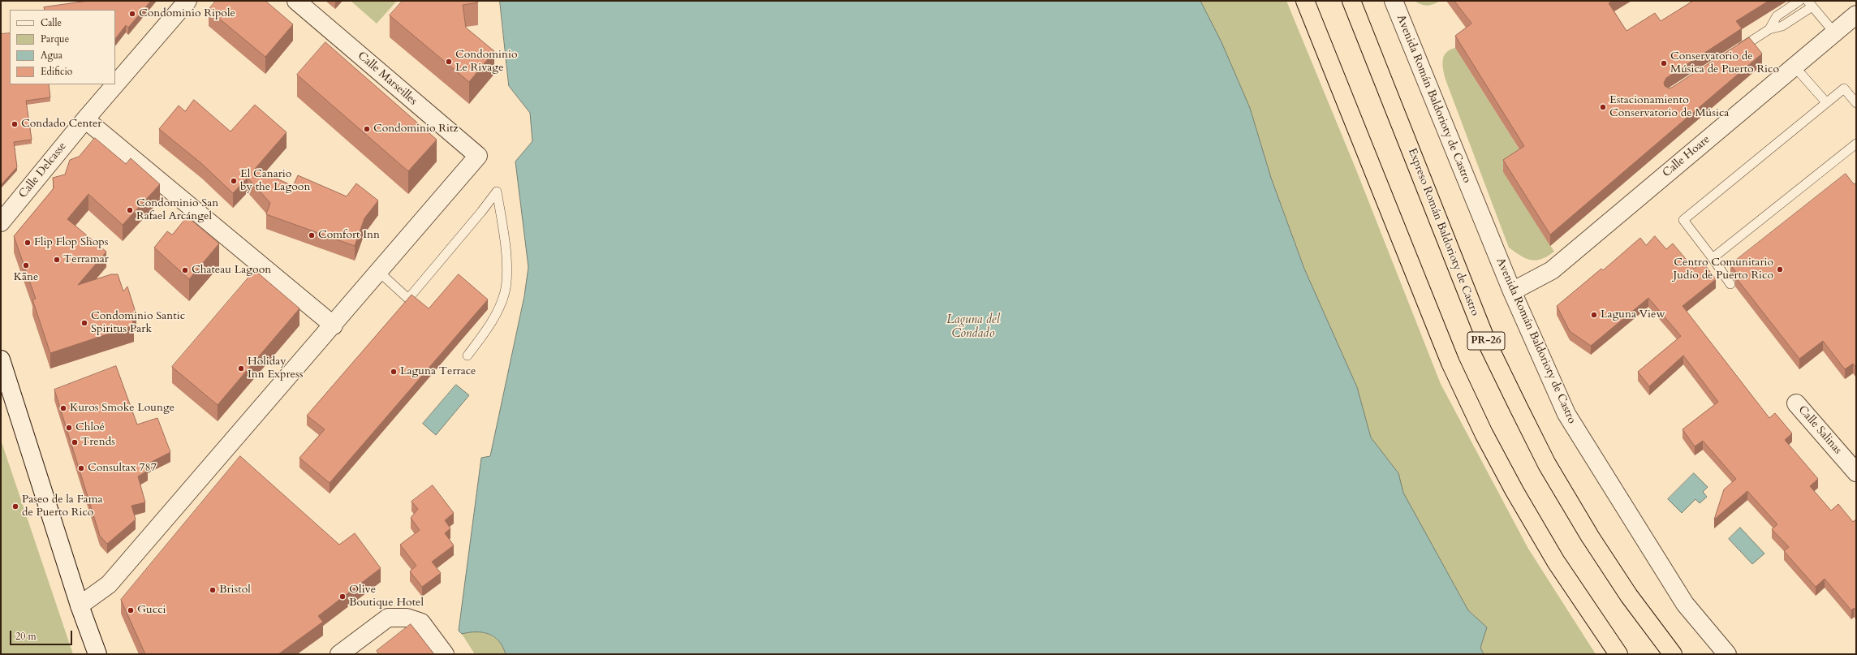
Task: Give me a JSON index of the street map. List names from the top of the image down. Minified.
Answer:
{"streets":{"highway":["Expreso Román Baldorioty de Castro","PR-26"],"street":["Calle Marseilles","Avenida Román Baldorioty de Castro","Calle Hoare","Calle Delcasse","Calle Salinas"]},"crossings":[["Avenida Román Baldorioty de Castro","Calle Hoare"]],"water":["Laguna del Condado"],"places":["Condominio Ripole","Condominio Le Rivage","Conservatorio de Música de Puerto Rico","Estacionamiento Conservatorio de Música","Condado Center","Condominio Ritz","El Canario by the Lagoon","Condominio San Rafael Arcángel","Comfort Inn","Flip Flop Shops","Terramar","Kāne","Centro Comunitario Judío de Puerto Rico","Chateau Lagoon","Laguna View","Condominio Santic Spiritus Park","Holiday Inn Express","Laguna Terrace","Kuros Smoke Lounge","Chloé","Trends","Consultax 787","Paseo de la Fama de Puerto Rico","Bristol","Olive Boutique Hotel","Gucci"],"legend":["Calle","Parque","Agua","Edificio"],"scale_bar":"20 m"}
